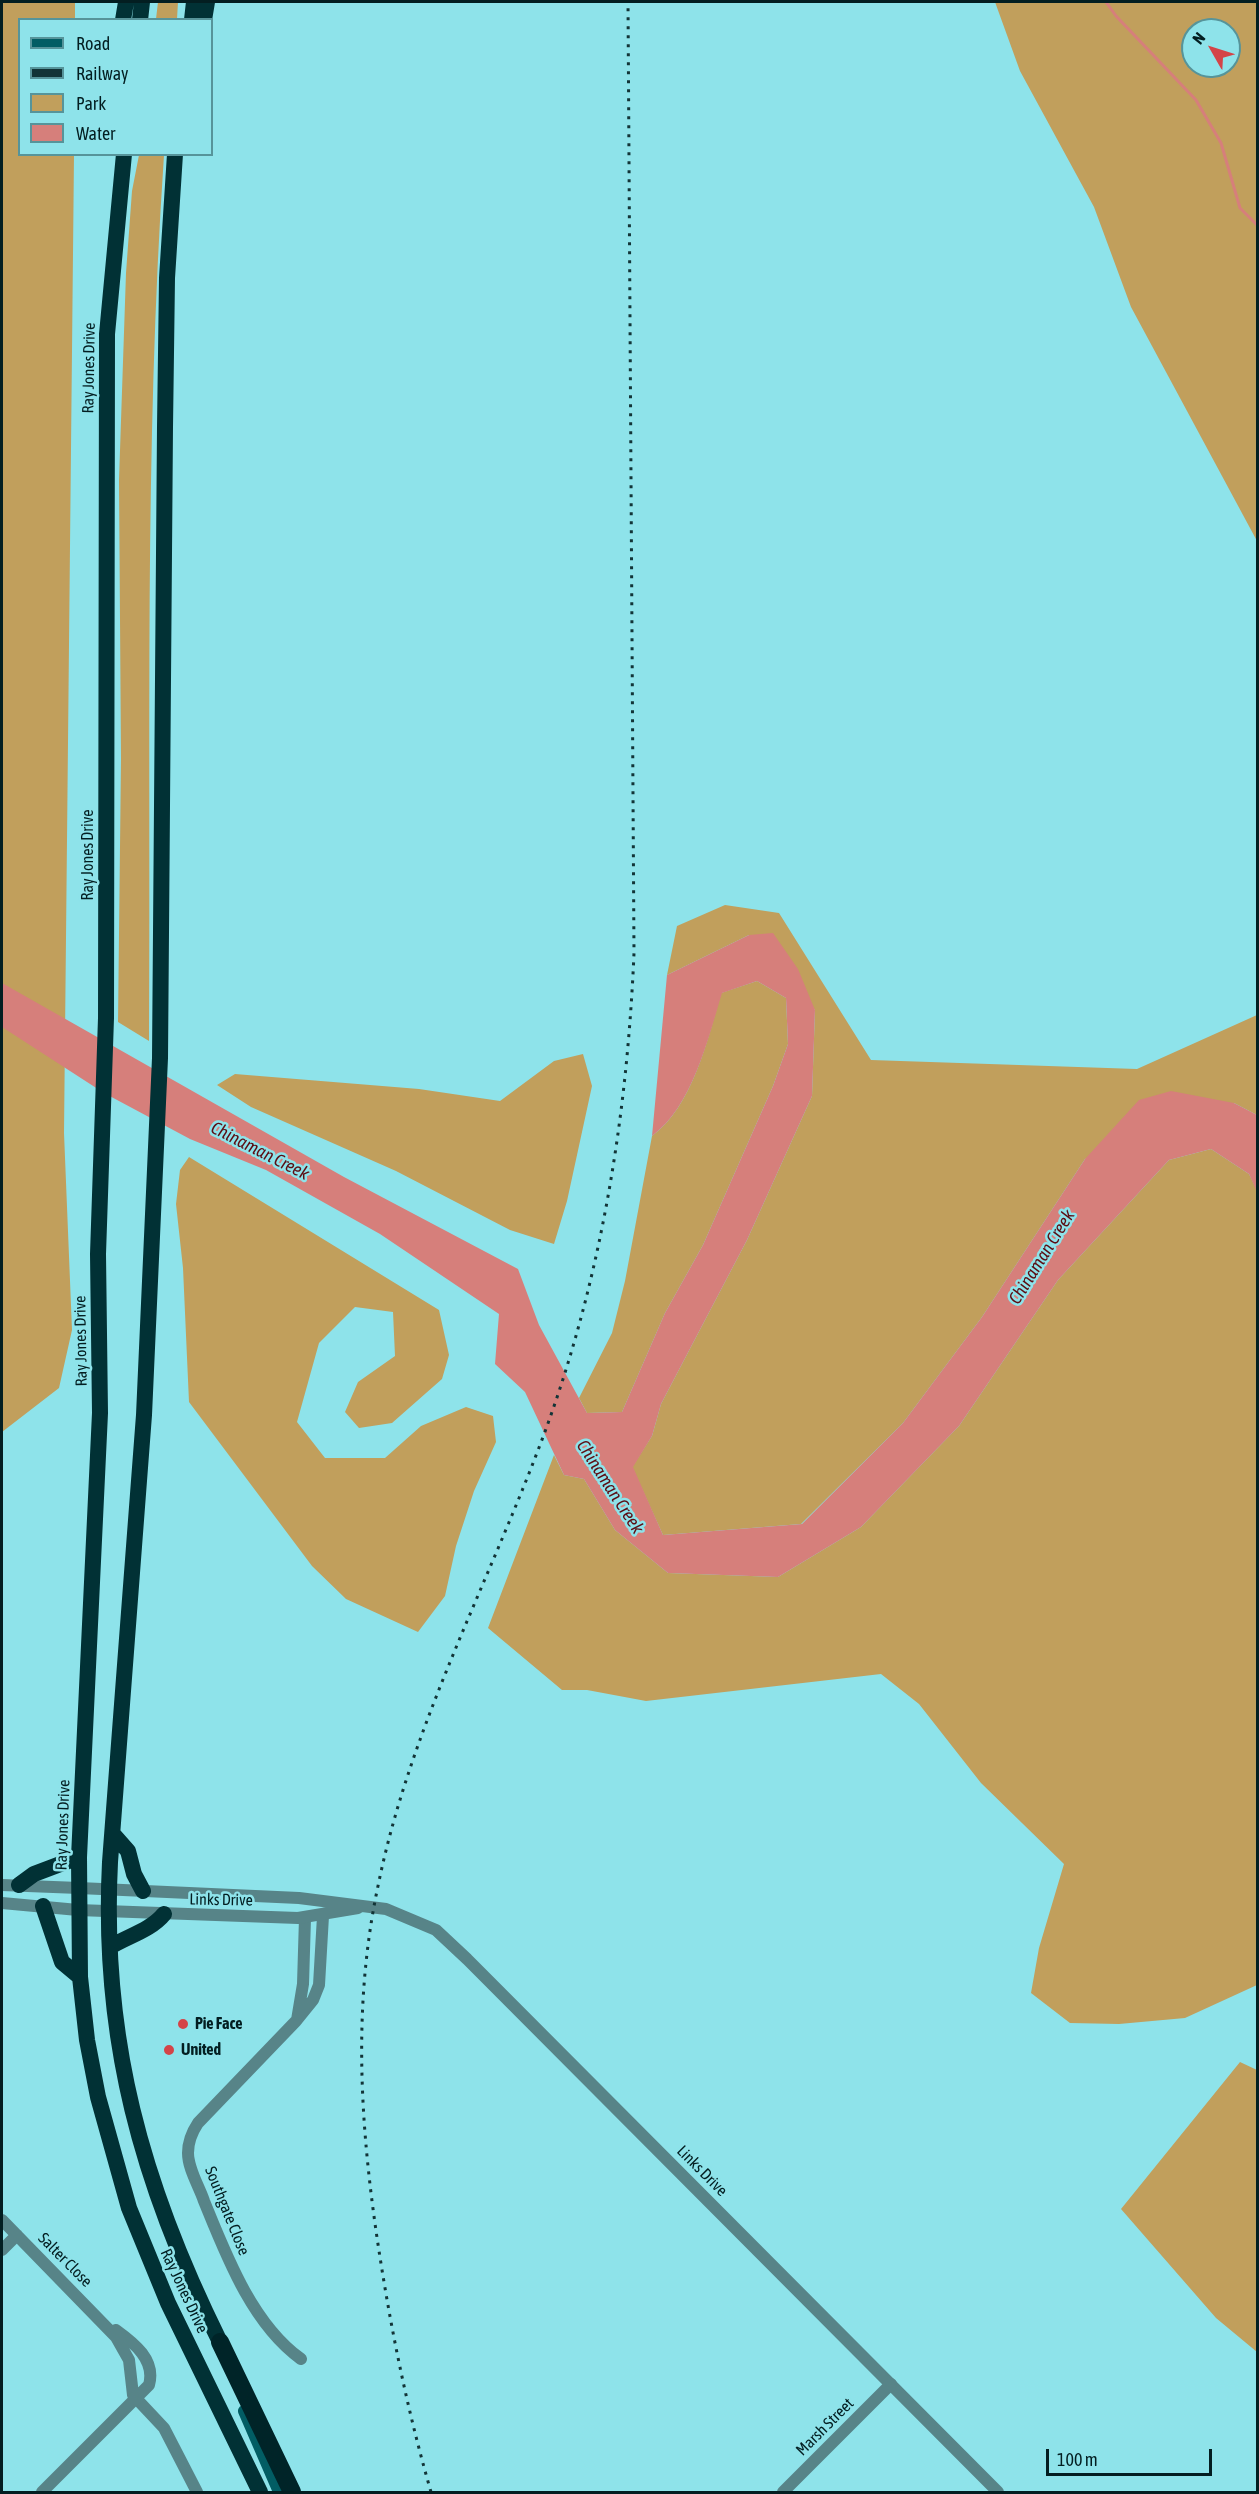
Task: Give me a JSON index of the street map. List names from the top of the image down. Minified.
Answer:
{"streets":{"highway":["Ray Jones Drive"],"street":["Links Drive","Southgate Close","Salter Close","Marsh Street"]},"crossings":[["Ray Jones Drive","Links Drive"],["Links Drive","Southgate Close"],["Links Drive","Marsh Street"]],"water":["Chinaman Creek"],"places":["Pie Face","United"],"legend":["Road","Railway","Park","Water"],"scale_bar":"100 m","north":"top left"}
